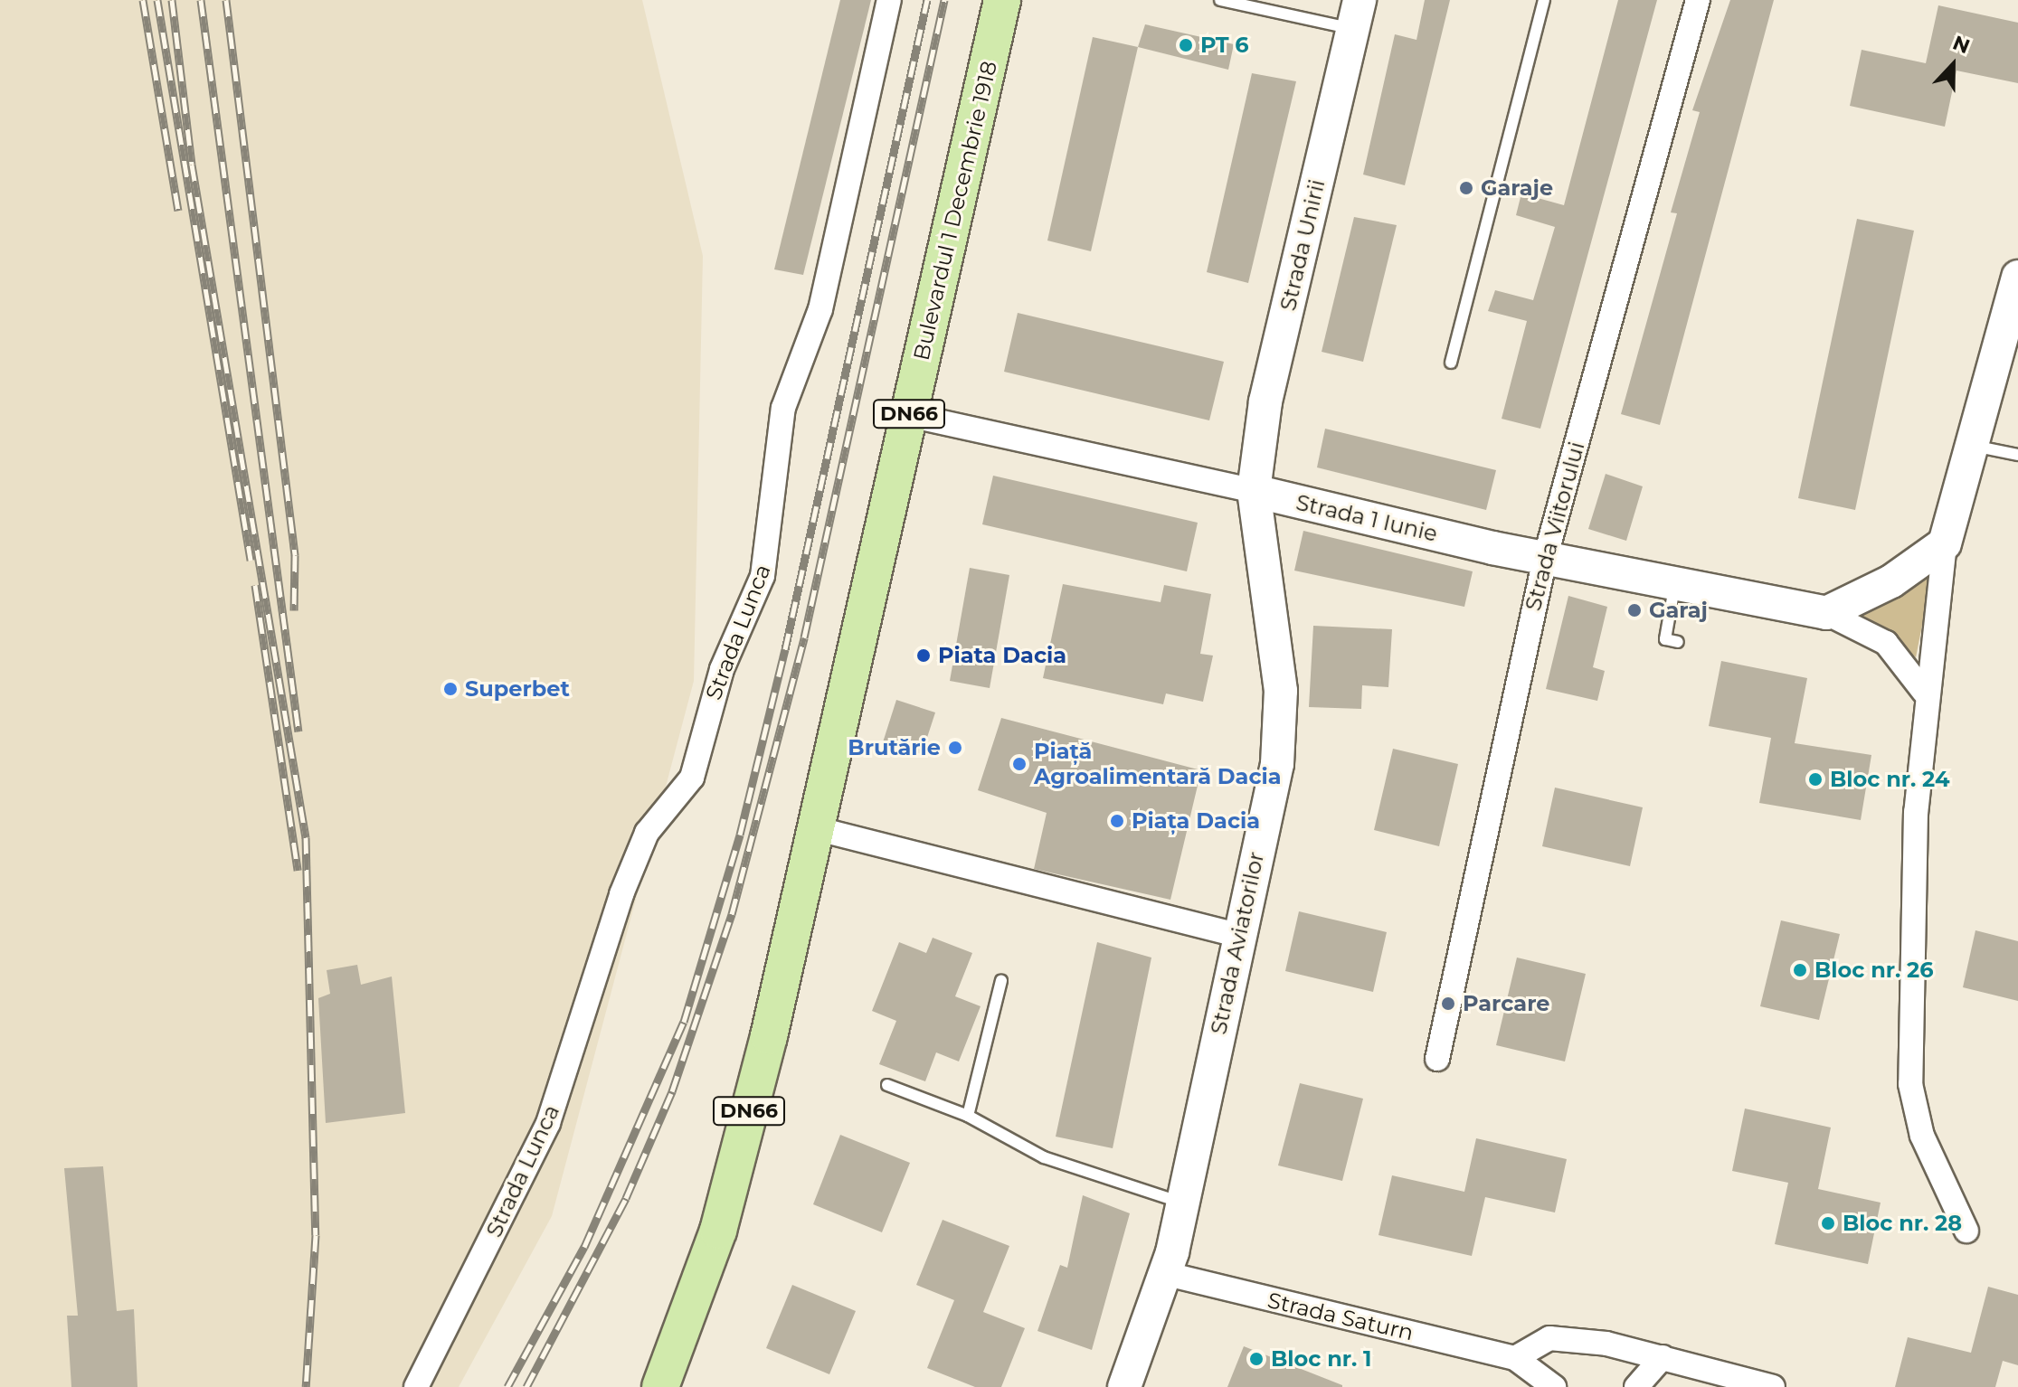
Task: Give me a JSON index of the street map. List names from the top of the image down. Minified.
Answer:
{"streets":{"main road":["Bulevardul 1 Decembrie 1918","DN66"],"street":["Strada Unirii","Strada 1 Iunie","Strada Viitorului","Strada Lunca","Strada Aviatorilor","Strada Saturn"]},"crossings":[["Bulevardul 1 Decembrie 1918","Strada 1 Iunie"],["Strada Unirii","Strada 1 Iunie"],["Strada Unirii","Strada Aviatorilor"],["Strada 1 Iunie","Strada Viitorului"],["Strada 1 Iunie","Strada Aviatorilor"],["Strada Aviatorilor","Strada Saturn"]],"places":["PT 6","Garaje","Garaj","Piata Dacia","Superbet","Brutărie","Piață Agroalimentară Dacia","Bloc nr. 24","Piața Dacia","Bloc nr. 26","Parcare","Bloc nr. 28","Bloc nr. 1"],"north":"top"}
